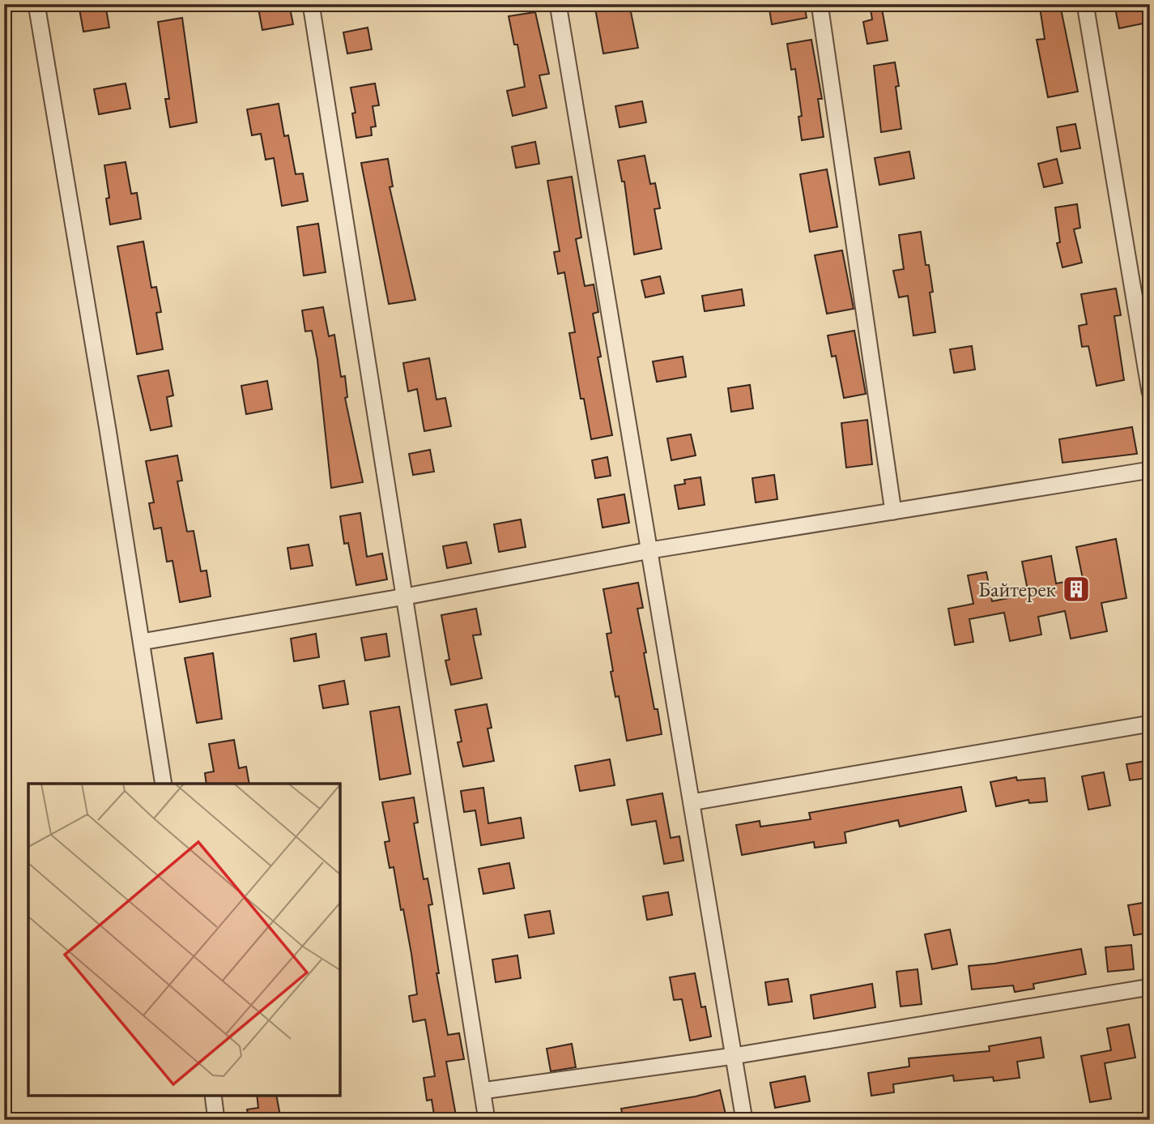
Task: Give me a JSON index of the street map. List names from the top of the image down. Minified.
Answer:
{"places":{"building":["Байтерек"]}}
